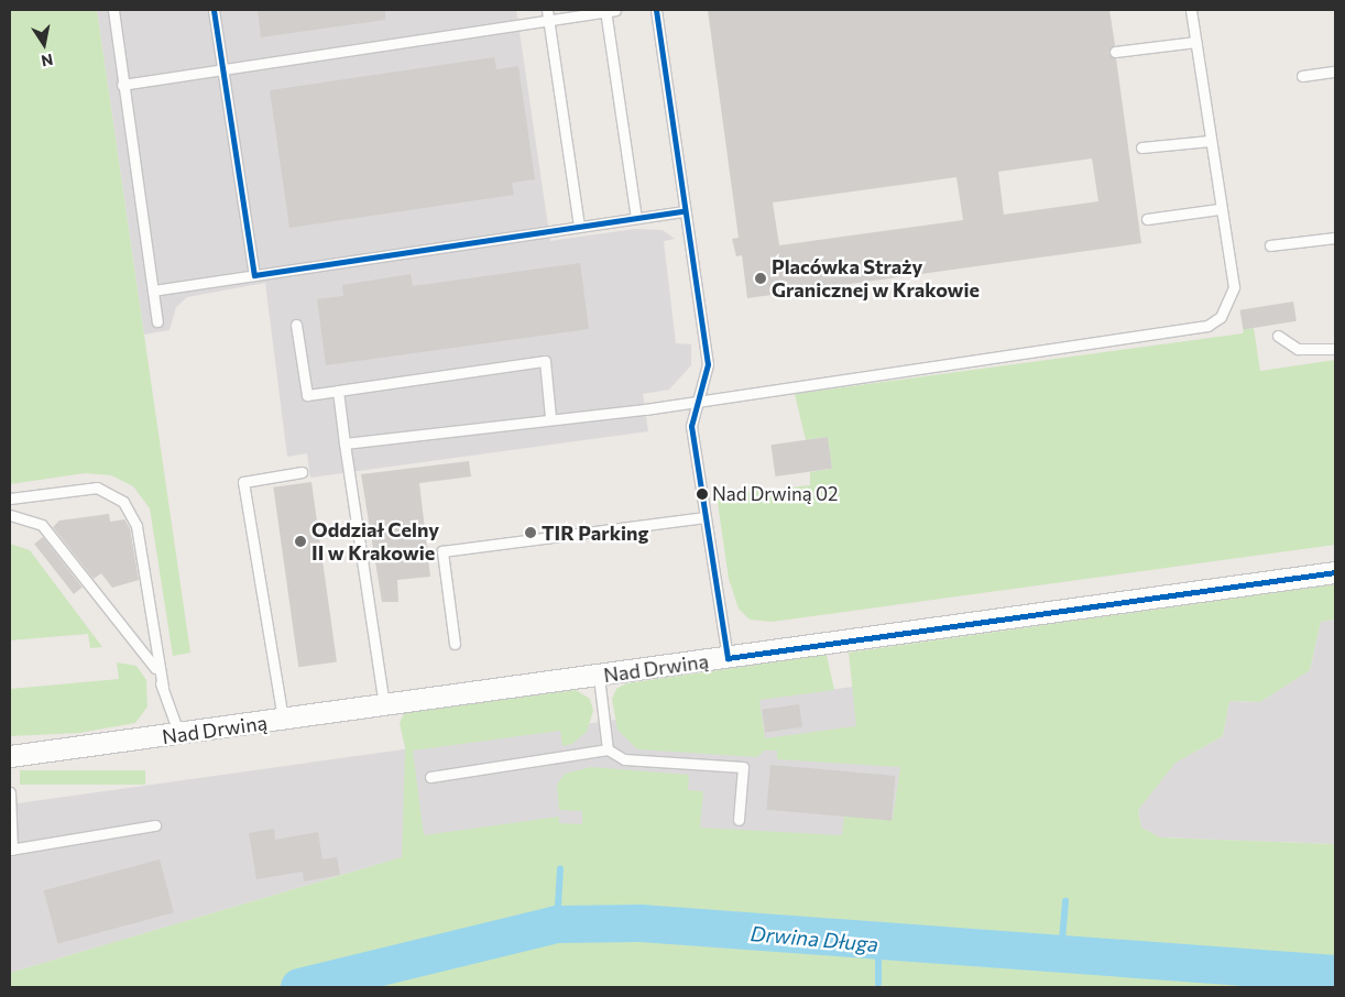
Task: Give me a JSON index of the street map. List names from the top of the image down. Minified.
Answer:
{"streets":{"street":["Nad Drwiną"]},"water":["Drwina Długa"],"places":["Placówka Straży Granicznej w Krakowie","Nad Drwiną 02","TIR Parking","Oddział Celny II w Krakowie"],"north":"bottom"}
